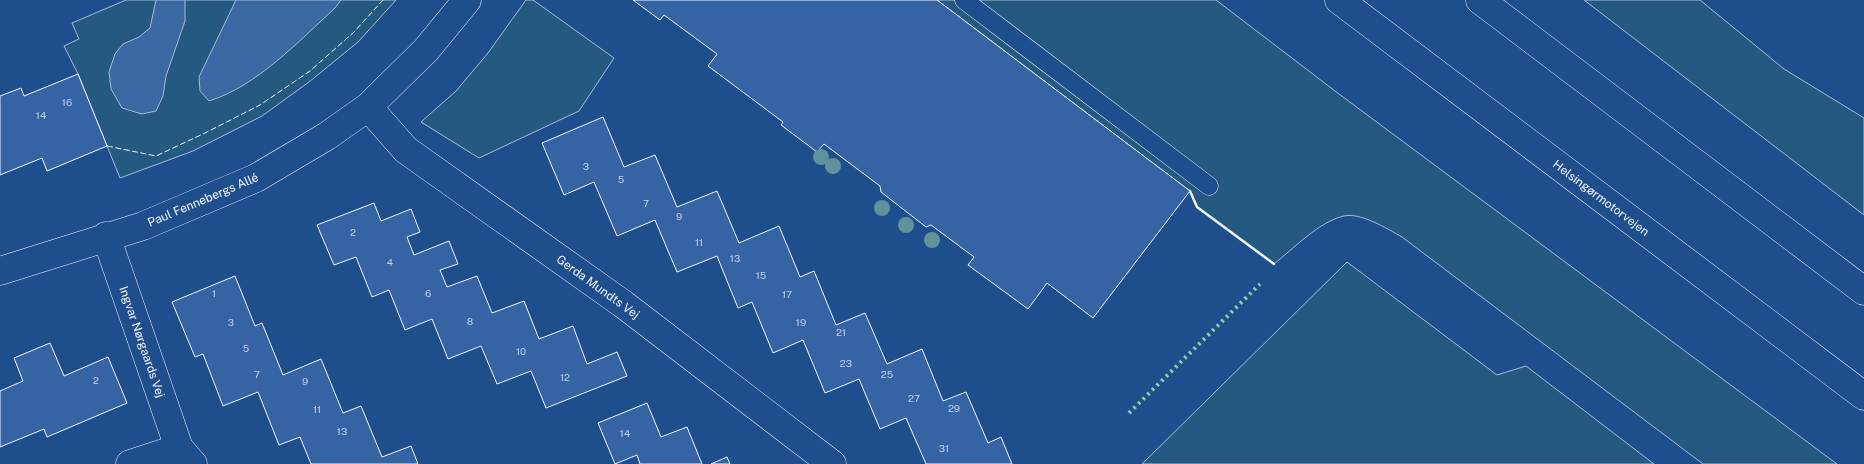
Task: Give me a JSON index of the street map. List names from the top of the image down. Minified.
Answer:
{"streets":{"main road":["Helsingørmotorvejen","Paul Fennebergs Allé","Gerda Mundts Vej","Ingvar Nørgaards Vej"]},"crossings":[["Paul Fennebergs Allé","Gerda Mundts Vej"],["Paul Fennebergs Allé","Ingvar Nørgaards Vej"]],"house_numbers":["16","14","3","5","7","9","2","11","13","4","15","1","6","17","8","3","19","21","5","10","23","7","25","12","2","9","27","29","11","13","14","31"]}
